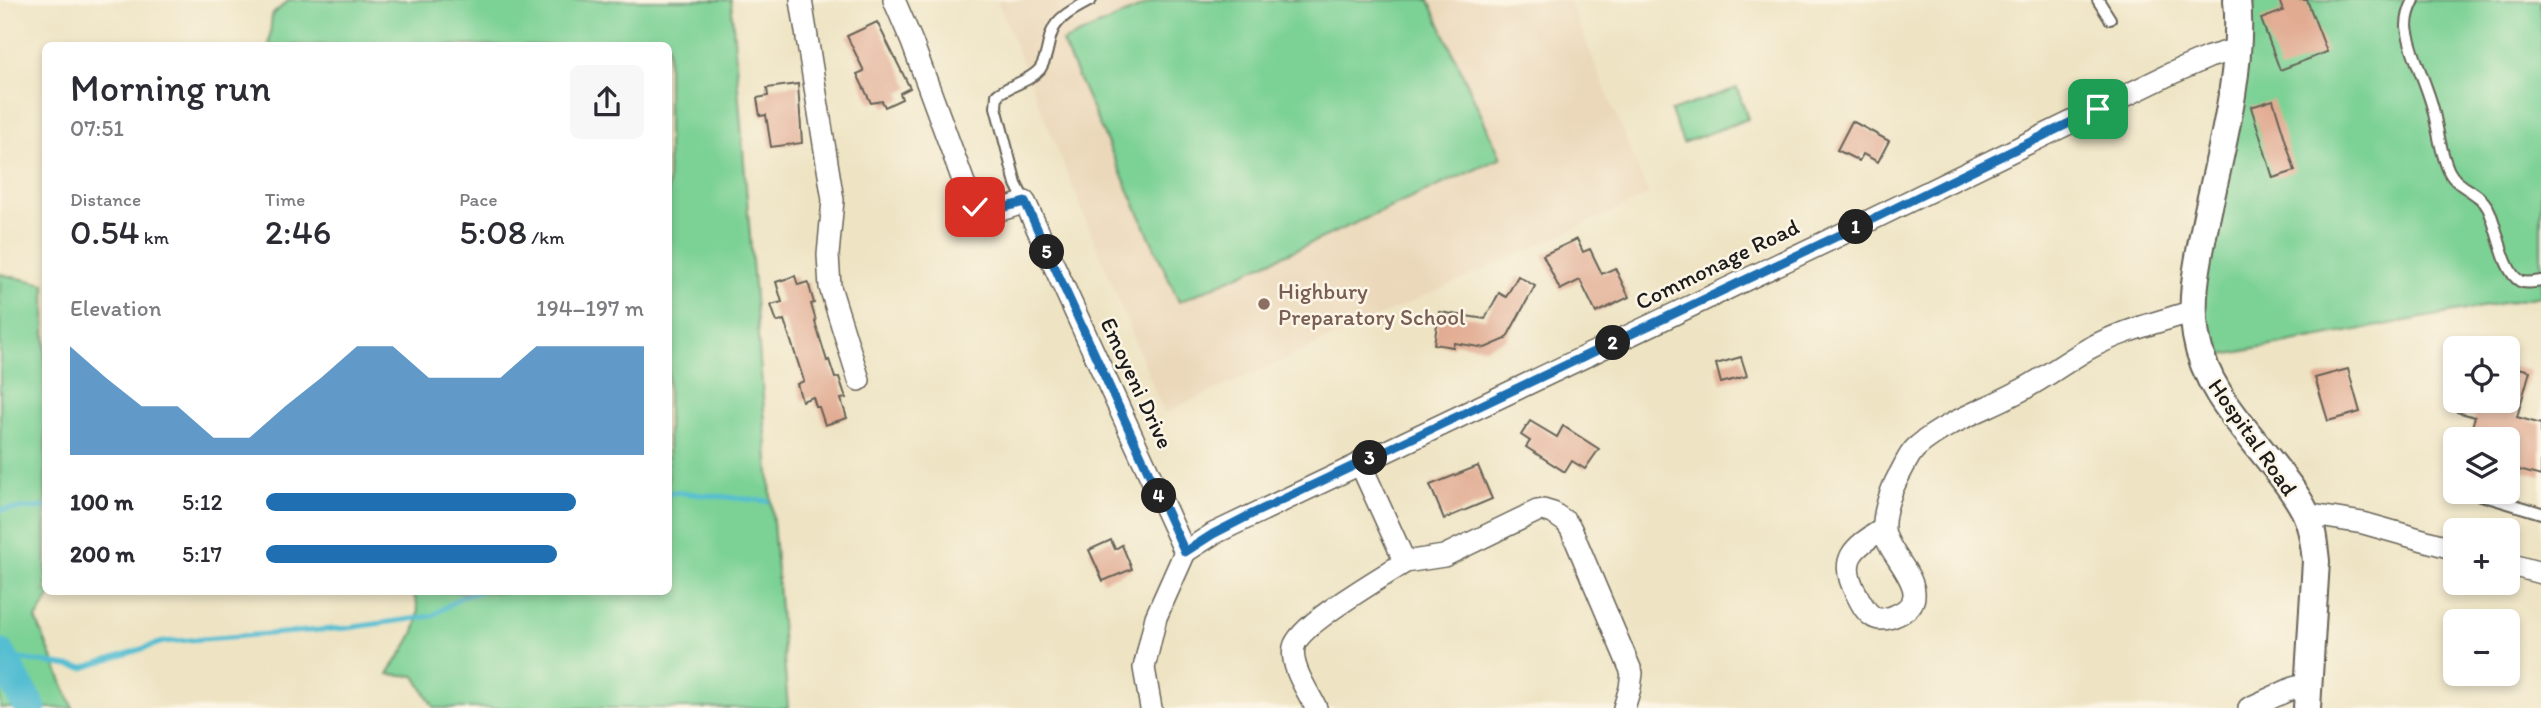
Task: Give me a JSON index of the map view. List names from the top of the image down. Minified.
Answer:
{"streets":{"street":["Commonage Road","Emoyeni Drive","Hospital Road"]},"crossings":[["Commonage Road","Emoyeni Drive"],["Commonage Road","Hospital Road"]],"places":["Highbury Preparatory School"],"page":{"heading":["Morning run","07:51"],"stats":[["Distance","0.54 km"],["Time","2:46"],["Pace","5:08 /km"]],"pins":["1","5","2","3","4"],"chart":["Elevation","194–197 m"],"map_buttons":["+","−"],"list":[{"name":"100 m","note":"5:12"},{"name":"200 m","note":"5:17"}]}}
